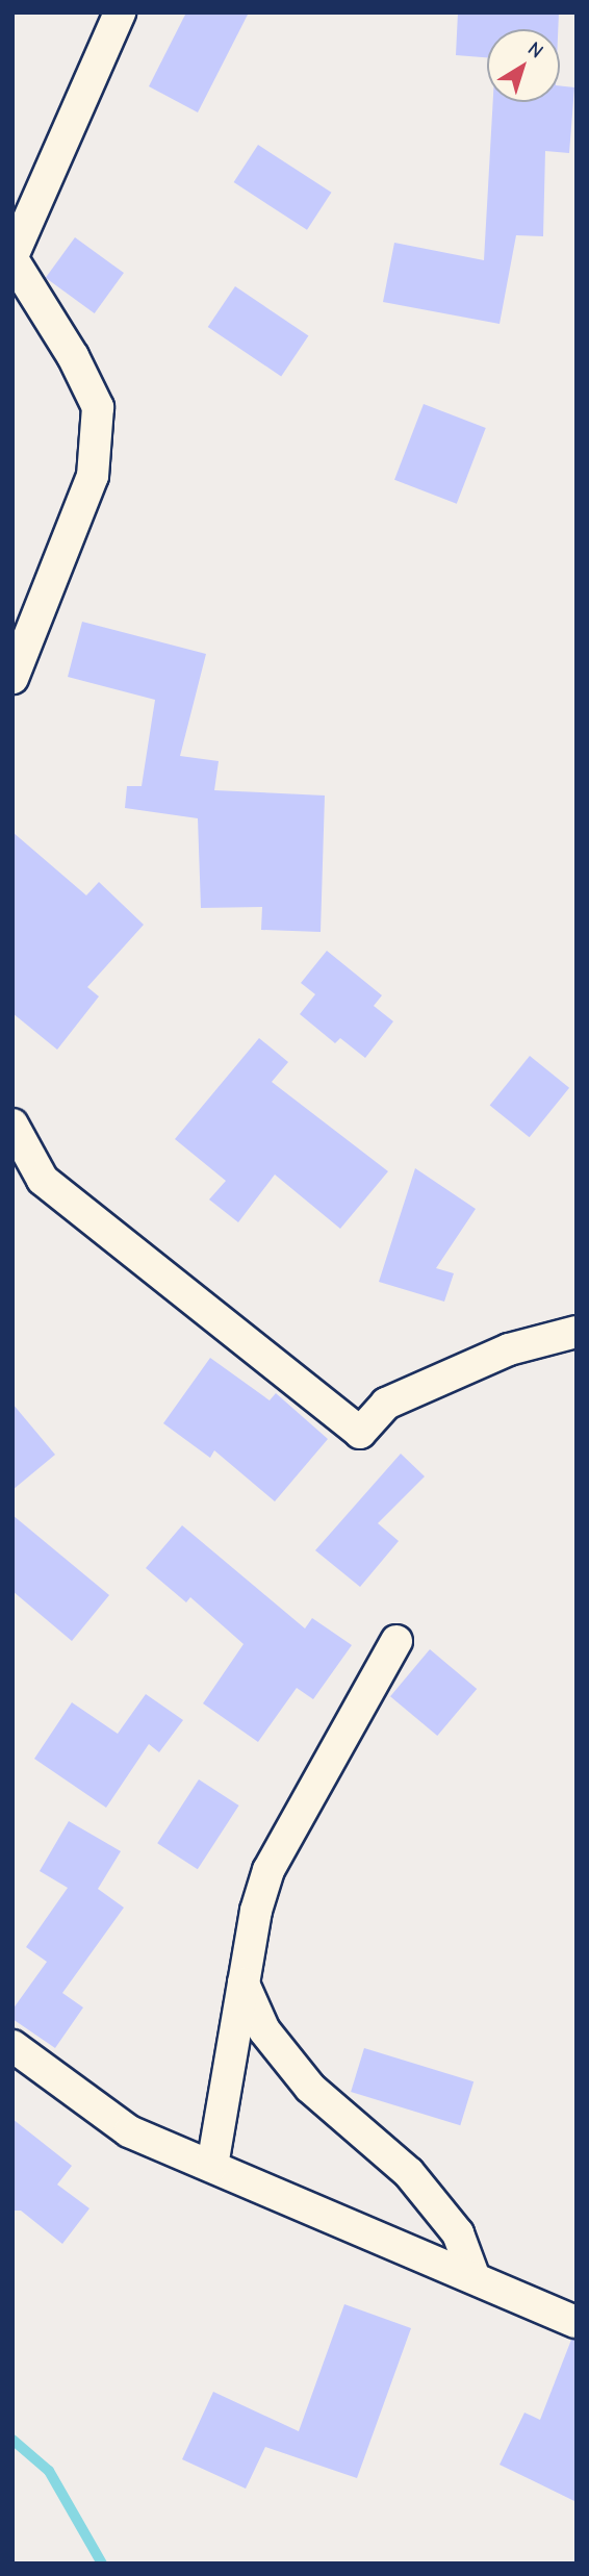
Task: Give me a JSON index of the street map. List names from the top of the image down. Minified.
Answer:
{"north":"top right"}
